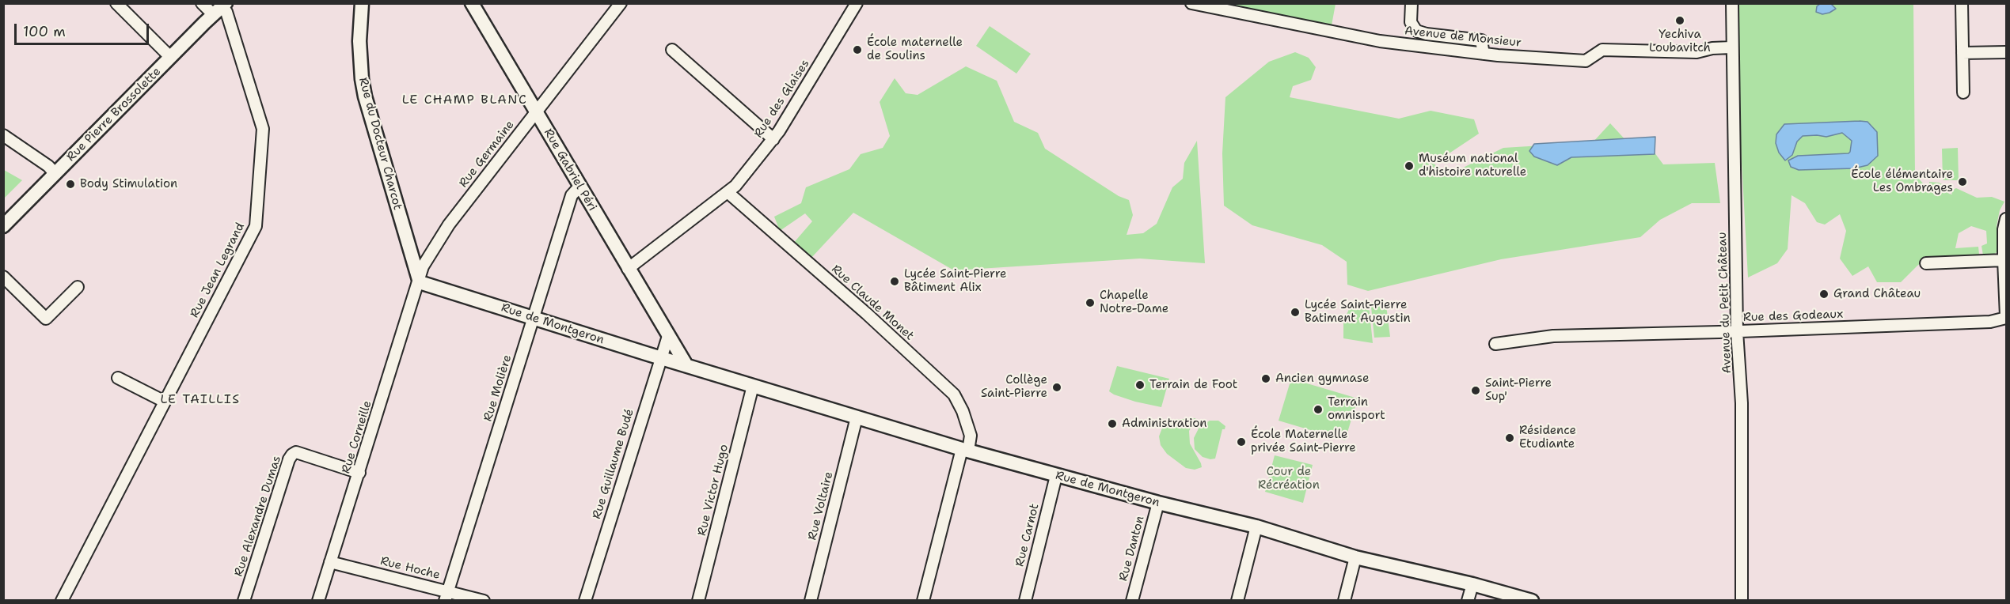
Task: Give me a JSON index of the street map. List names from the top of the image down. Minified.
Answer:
{"streets":{"street":["Avenue de Monsieur","Rue des Glaises","Rue Pierre Brossolette","Rue du Docteur Charcot","Rue Germaine","Rue Gabriel Péri","Rue Jean Legrand","Rue Claude Monet","Avenue du Petit Château","Rue des Godeaux","Rue de Montgeron","Rue Molière","Rue Corneille","Rue Guillaume Budé","Rue Victor Hugo","Rue Voltaire","Rue Alexandre Dumas","Rue Carnot","Rue Danton","Rue Hoche"]},"crossings":[["Avenue de Monsieur","Avenue du Petit Château"],["Rue des Glaises","Rue Gabriel Péri"],["Rue des Glaises","Rue Claude Monet"],["Rue Pierre Brossolette","Rue Jean Legrand"],["Rue du Docteur Charcot","Rue Germaine"],["Rue du Docteur Charcot","Rue de Montgeron"],["Rue du Docteur Charcot","Rue Corneille"],["Rue Germaine","Rue Gabriel Péri"],["Rue Germaine","Rue de Montgeron"],["Rue Germaine","Rue Corneille"],["Rue Gabriel Péri","Rue Molière"],["Rue Gabriel Péri","Rue Guillaume Budé"],["Rue Claude Monet","Rue de Montgeron"],["Avenue du Petit Château","Rue des Godeaux"],["Rue de Montgeron","Rue Molière"],["Rue de Montgeron","Rue Corneille"],["Rue de Montgeron","Rue Guillaume Budé"],["Rue de Montgeron","Rue Victor Hugo"],["Rue de Montgeron","Rue Voltaire"],["Rue de Montgeron","Rue Carnot"],["Rue de Montgeron","Rue Danton"],["Rue Molière","Rue Hoche"],["Rue Corneille","Rue Alexandre Dumas"],["Rue Corneille","Rue Hoche"]],"districts":["LE CHAMP BLANC","LE TAILLIS"],"parks":["Cour de Récréation"],"places":["Yechiva Loubavitch","École maternelle de Soulins","Muséum national d'histoire naturelle","École élémentaire Les Ombrages","Body Stimulation","Lycée Saint-Pierre Bâtiment Alix","Grand Château","Chapelle Notre-Dame","Lycée Saint-Pierre Batiment Augustin","Ancien gymnase","Terrain de Foot","Collège Saint-Pierre","Saint-Pierre Sup'","Terrain omnisport","Administration","Résidence Etudiante","École Maternelle privée Saint-Pierre"],"scale_bar":"100 m"}
